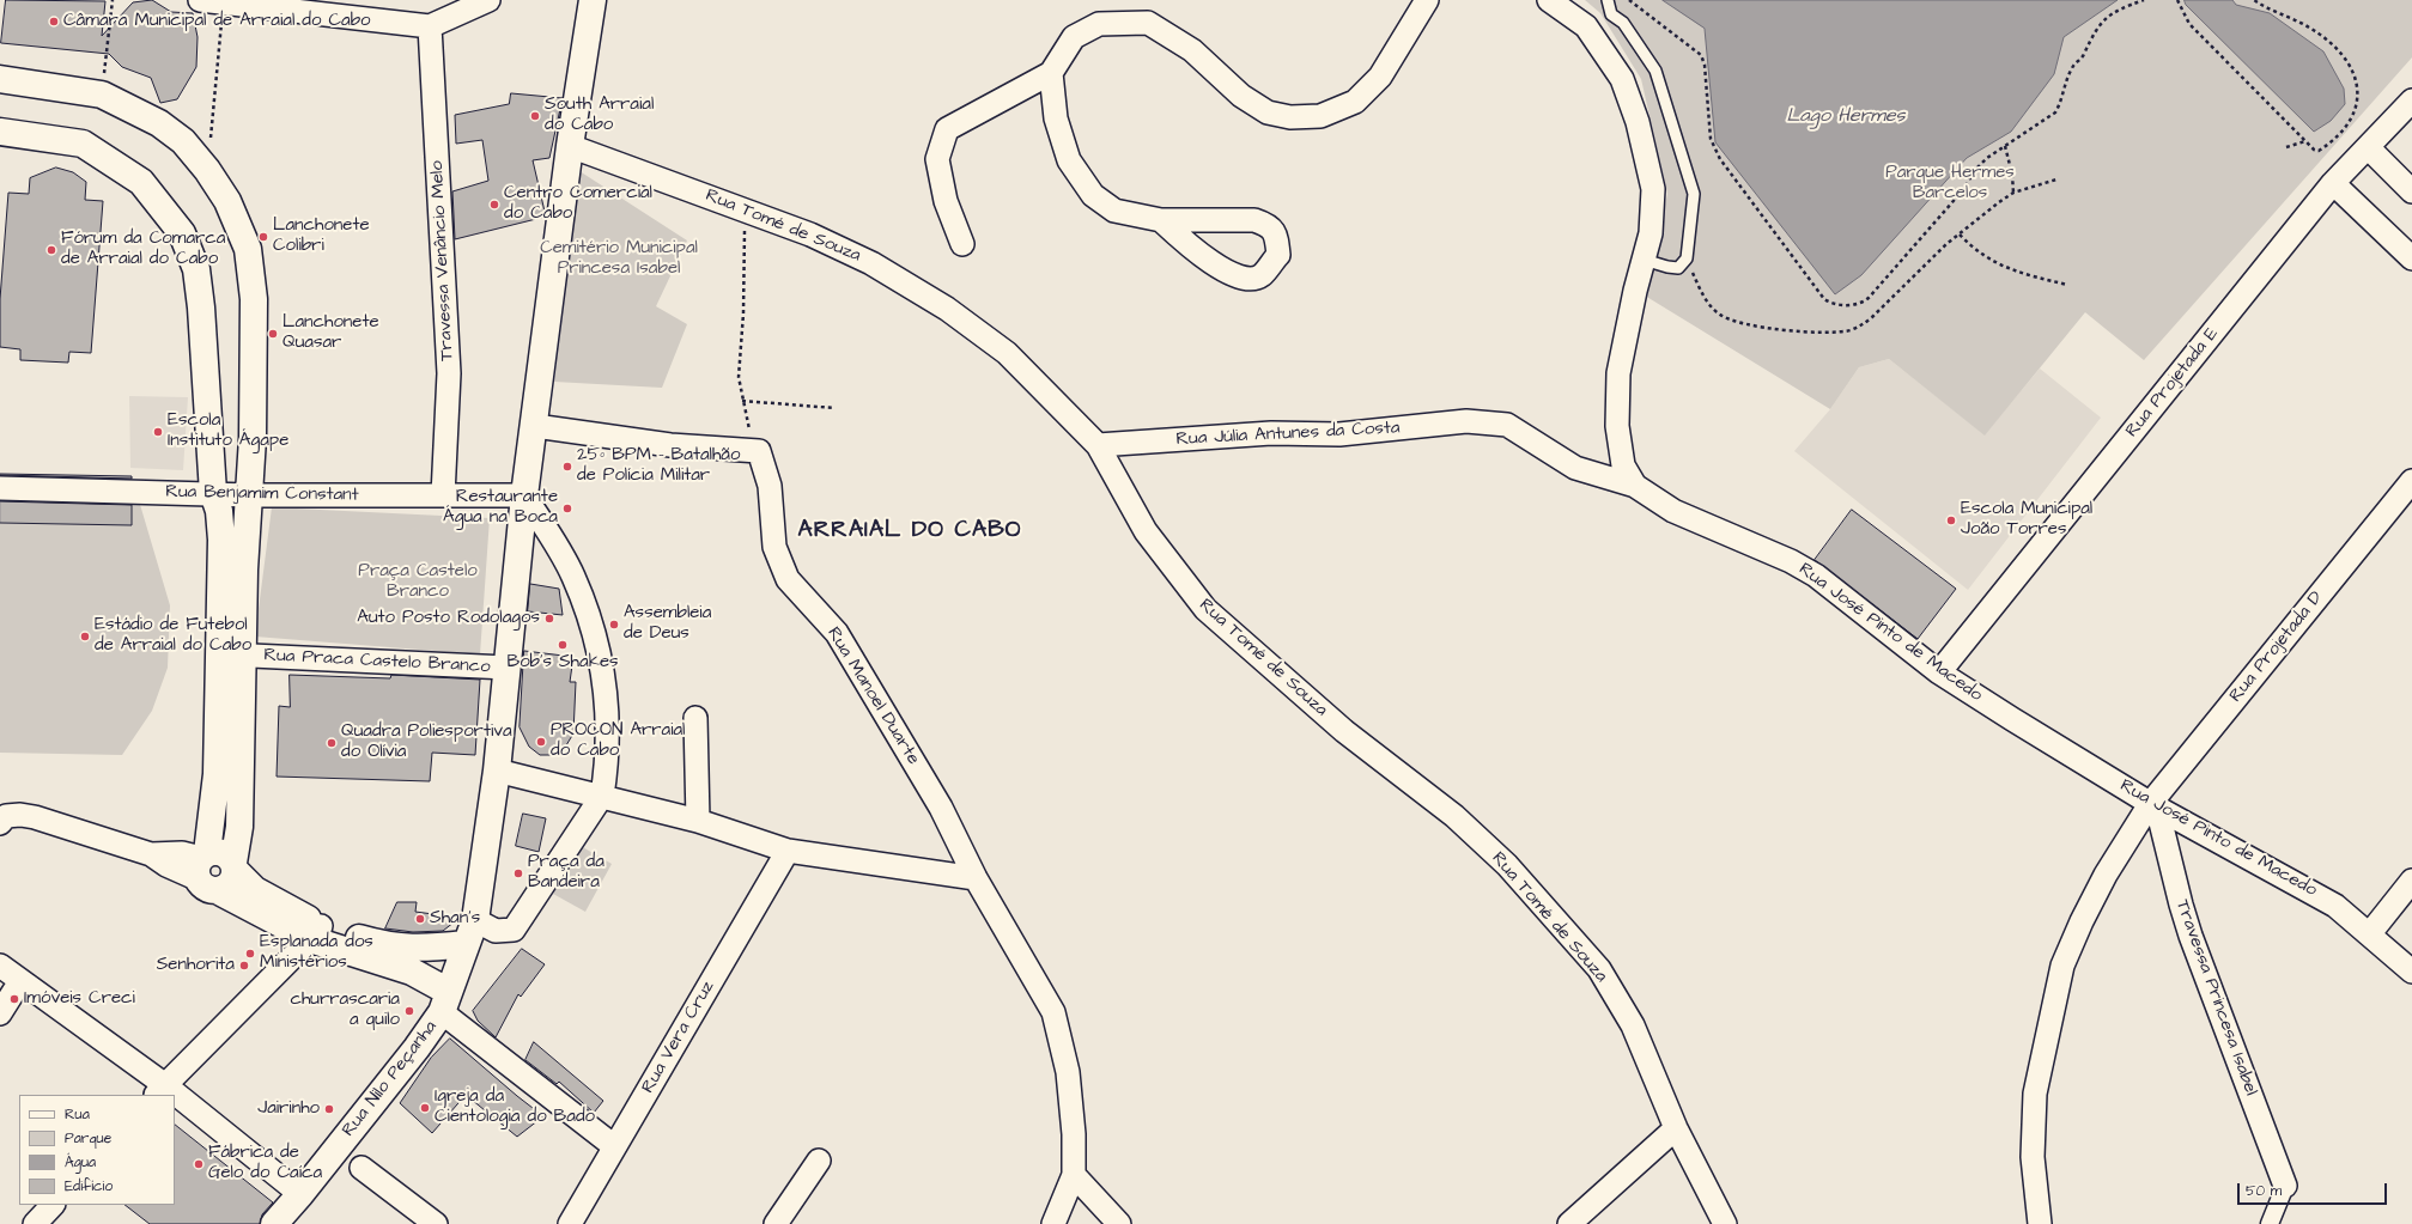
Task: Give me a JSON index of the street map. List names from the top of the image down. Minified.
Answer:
{"streets":{"main road":["Rua Nilo Peçanha"],"street":["Rua Tomé de Souza","Travessa Venâncio Melo","Rua Projetada E","Rua Júlia Antunes da Costa","Rua Benjamim Constant","Rua José Pinto de Macedo","Rua Projetada D","Rua Praca Castelo Branco","Rua Manoel Duarte","Travessa Princesa Isabel","Rua Vera Cruz"]},"crossings":[["Rua Tomé de Souza","Rua Júlia Antunes da Costa"],["Rua Tomé de Souza","Rua Nilo Peçanha"],["Travessa Venâncio Melo","Rua Benjamim Constant"],["Rua Projetada E","Rua José Pinto de Macedo"],["Rua Júlia Antunes da Costa","Rua José Pinto de Macedo"],["Rua Benjamim Constant","Rua Nilo Peçanha"],["Rua José Pinto de Macedo","Rua Projetada D"],["Rua José Pinto de Macedo","Travessa Princesa Isabel"],["Rua Projetada D","Travessa Princesa Isabel"],["Rua Praca Castelo Branco","Rua Nilo Peçanha"]],"districts":["ARRAIAL DO CABO"],"water":["Lago Hermes"],"parks":["Parque Hermes Barcelos","Cemitério Municipal Princesa Isabel","Praça Castelo Branco"],"places":["Câmara Municipal de Arraial do Cabo","South Arraial do Cabo","Centro Comercial do Cabo","Lanchonete Colibri","Fórum da Comarca de Arraial do Cabo","Lanchonete Quasar","Escola Instituto Ágape","25º BPM - Batalhão de Polícia Militar","Restaurante Água na Boca","Escola Municipal João Torres","Auto Posto Rodolagos","Assembleia de Deus","Estádio de Futebol de Arraial do Cabo","Bob's Shakes","PROCON Arraial do Cabo","Quadra Poliesportiva do Olívia","Praça da Bandeira","Shan's","Esplanada dos Ministérios","Senhorita","Imóveis Creci","churrascaria a quilo","Igreja da Cientologia do Bado","Jairinho","Fábrica de Gelo do Caíca"],"legend":["Rua","Parque","Água","Edifício"],"scale_bar":"50 m"}
